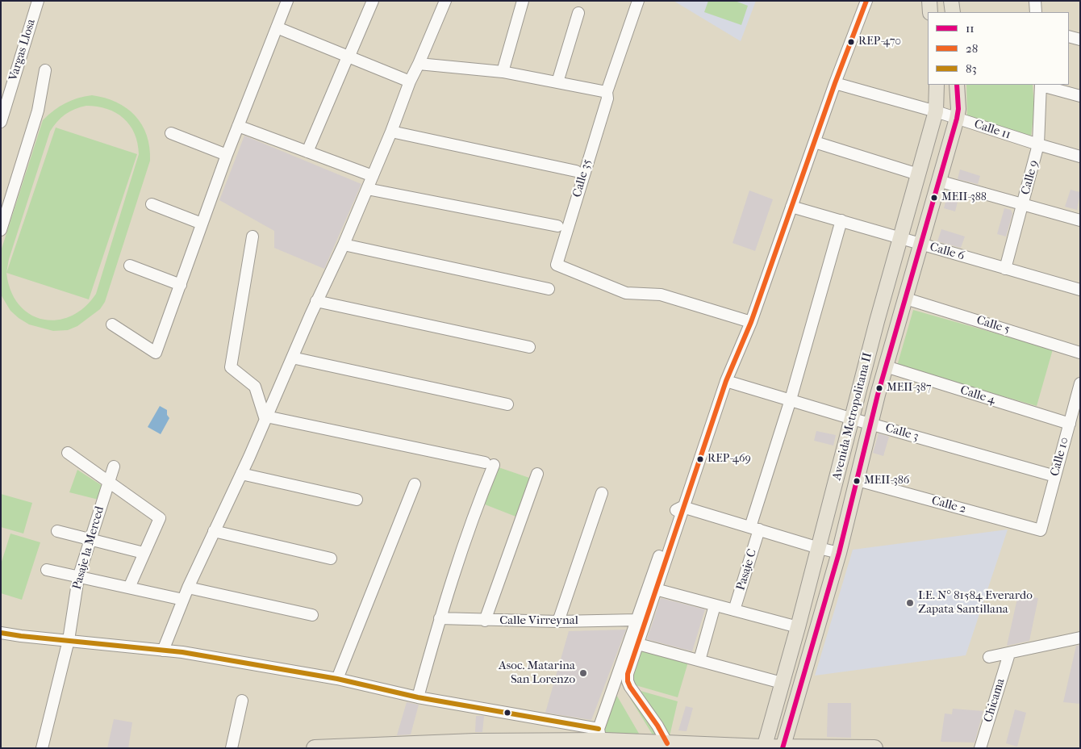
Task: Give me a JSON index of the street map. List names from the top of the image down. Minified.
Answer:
{"streets":{"main road":["Avenida Metropolitana II"],"street":["Vargas Llosa","Calle 11","Calle 9","Calle 35","Calle 6","Calle 5","Calle 4","Calle 3","Calle 10","Calle 2","Pasaje la Merced","Pasaje C","Calle Virreynal","Chicama"]},"crossings":[["Calle 11","Calle 9"],["Calle 11","Avenida Metropolitana II"],["Calle 9","Calle 6"],["Calle 6","Avenida Metropolitana II"],["Calle 6","Pasaje C"],["Calle 5","Avenida Metropolitana II"],["Calle 4","Avenida Metropolitana II"],["Calle 4","Calle 10"],["Avenida Metropolitana II","Calle 3"],["Avenida Metropolitana II","Calle 2"],["Calle 3","Calle 10"],["Calle 3","Pasaje C"],["Calle 10","Calle 2"]],"places":["REP-470","MEII-388","MEII-387","REP-469","MEII-386","I.E. N° 81584 Everardo Zapata Santillana","Asoc. Matarina San Lorenzo"],"lines":["transit line 28","transit line 11","transit line 83"],"legend":["11","28","83"]}
